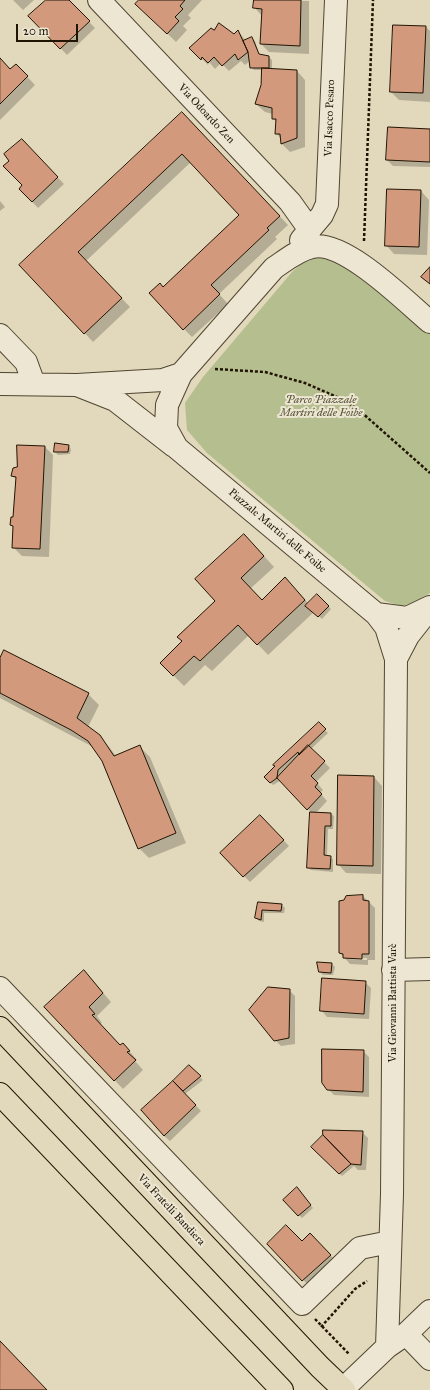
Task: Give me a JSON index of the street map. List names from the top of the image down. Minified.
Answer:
{"streets":{"main road":["Via Fratelli Bandiera"],"street":["Via Odoardo Zen","Via Isacco Pesaro","Piazzale Martiri delle Foibe","Via Giovanni Battista Varè"]},"crossings":[["Via Odoardo Zen","Via Isacco Pesaro"],["Via Odoardo Zen","Piazzale Martiri delle Foibe"],["Via Isacco Pesaro","Piazzale Martiri delle Foibe"],["Piazzale Martiri delle Foibe","Via Giovanni Battista Varè"]],"parks":["Parco Piazzale Martiri delle Foibe"],"scale_bar":"20 m"}
